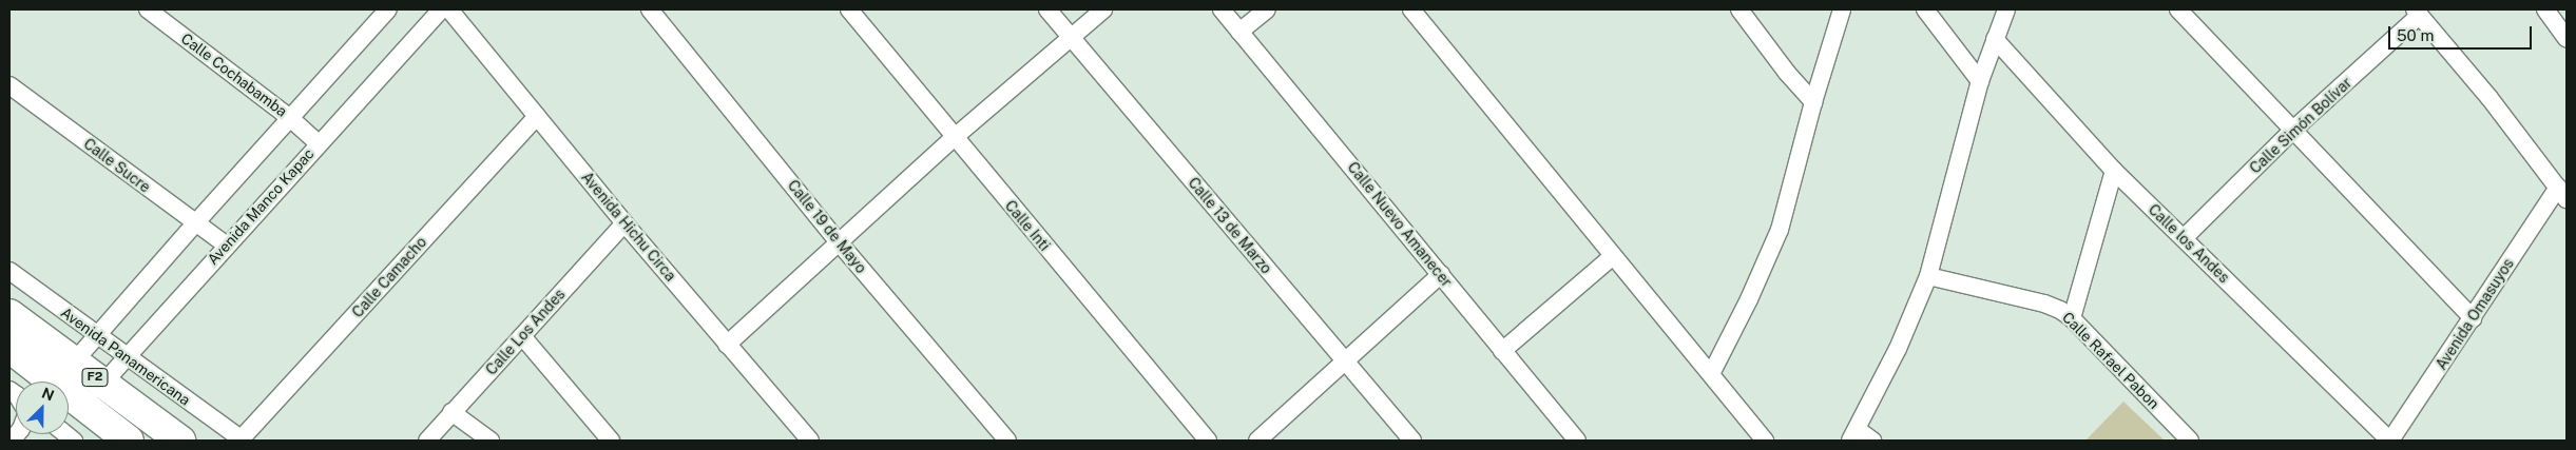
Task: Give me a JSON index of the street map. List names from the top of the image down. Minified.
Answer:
{"streets":{"highway":["F2"],"street":["Calle Cochabamba","Calle Simón Bolívar","Calle Sucre","Avenida Manco Kapac","Calle Nuevo Amanecer","Calle Inti","Calle 13 de Marzo","Avenida Hichu Circa","Calle 19 de Mayo","Calle los Andes","Calle Camacho","Avenida Omasuyos","Calle Los Andes","Avenida Panamericana","Calle Rafael Pabon"]},"crossings":[["Calle Cochabamba","Avenida Manco Kapac"],["Calle Simón Bolívar","Calle los Andes"],["Calle Sucre","Avenida Manco Kapac"],["Avenida Manco Kapac","Avenida Panamericana"],["Avenida Manco Kapac","F2"],["Avenida Hichu Circa","Calle Camacho"],["Avenida Hichu Circa","Calle Los Andes"],["Calle los Andes","Avenida Omasuyos"],["Calle Camacho","Avenida Panamericana"]],"scale_bar":"50 m","north":"top right"}
